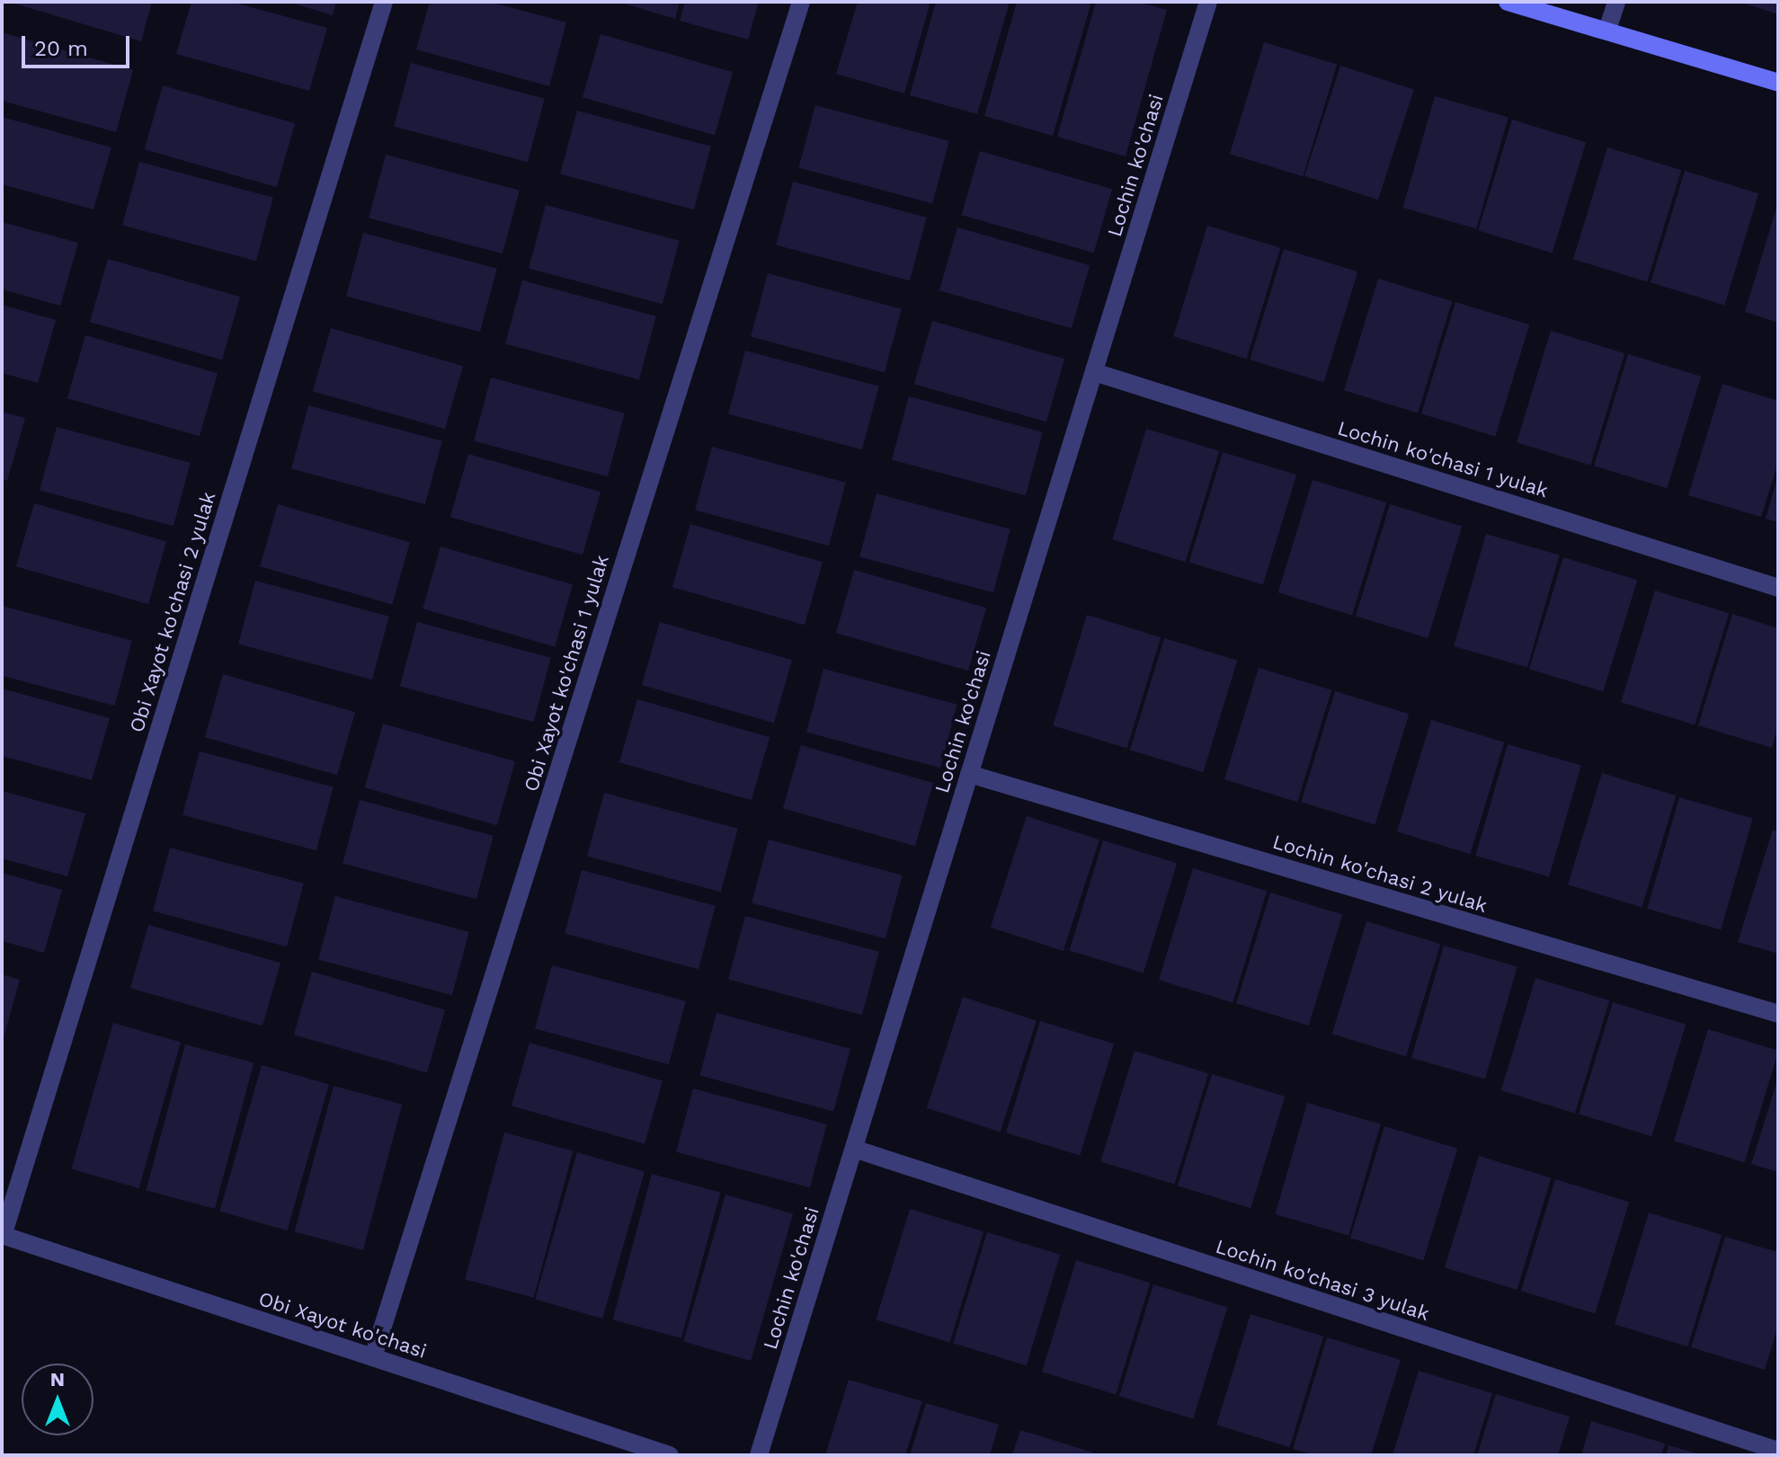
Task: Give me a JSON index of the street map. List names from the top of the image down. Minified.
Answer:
{"streets":{"street":["Lochin ko'chasi","Lochin ko'chasi 1 yulak","Obi Xayot ko'chasi 2 yulak","Obi Xayot ko'chasi 1 yulak","Lochin ko'chasi 2 yulak","Lochin ko'chasi 3 yulak","Obi Xayot ko'chasi"]},"crossings":[["Lochin ko'chasi","Lochin ko'chasi 1 yulak"],["Lochin ko'chasi","Lochin ko'chasi 2 yulak"],["Lochin ko'chasi","Lochin ko'chasi 3 yulak"],["Obi Xayot ko'chasi 2 yulak","Obi Xayot ko'chasi"],["Obi Xayot ko'chasi 1 yulak","Obi Xayot ko'chasi"]],"scale_bar":"20 m","north":"top"}
